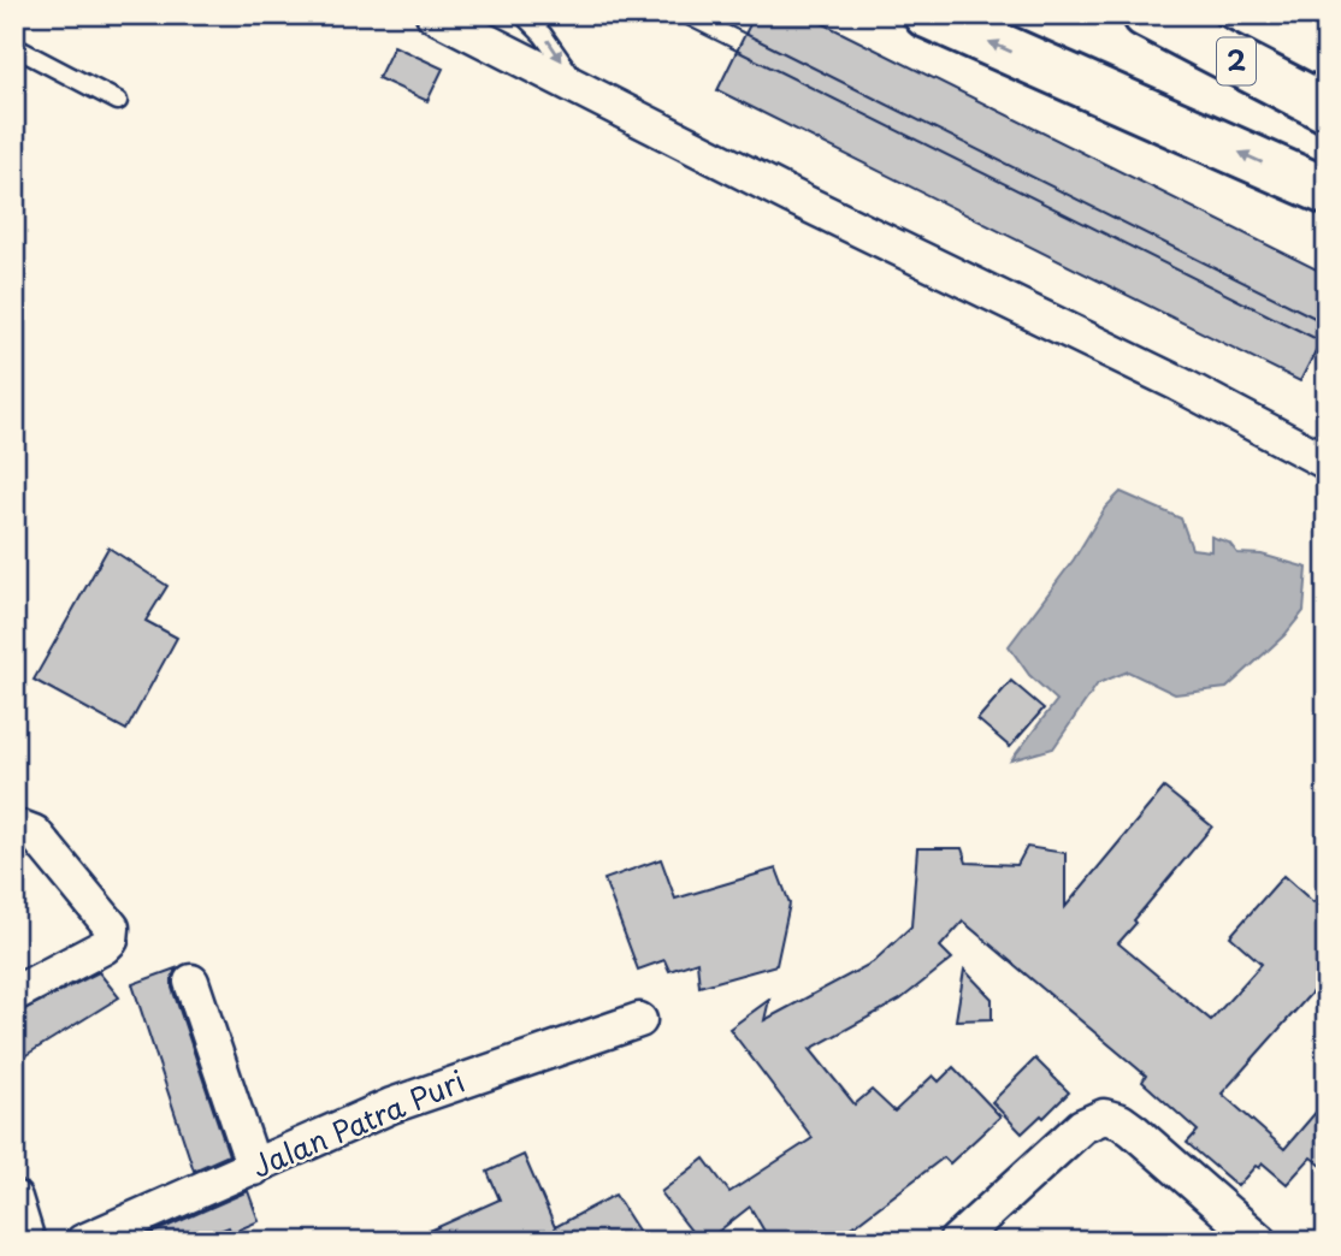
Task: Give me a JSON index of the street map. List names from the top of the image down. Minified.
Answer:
{"streets":{"highway":["2"],"street":["Jalan Patra Puri"]}}
